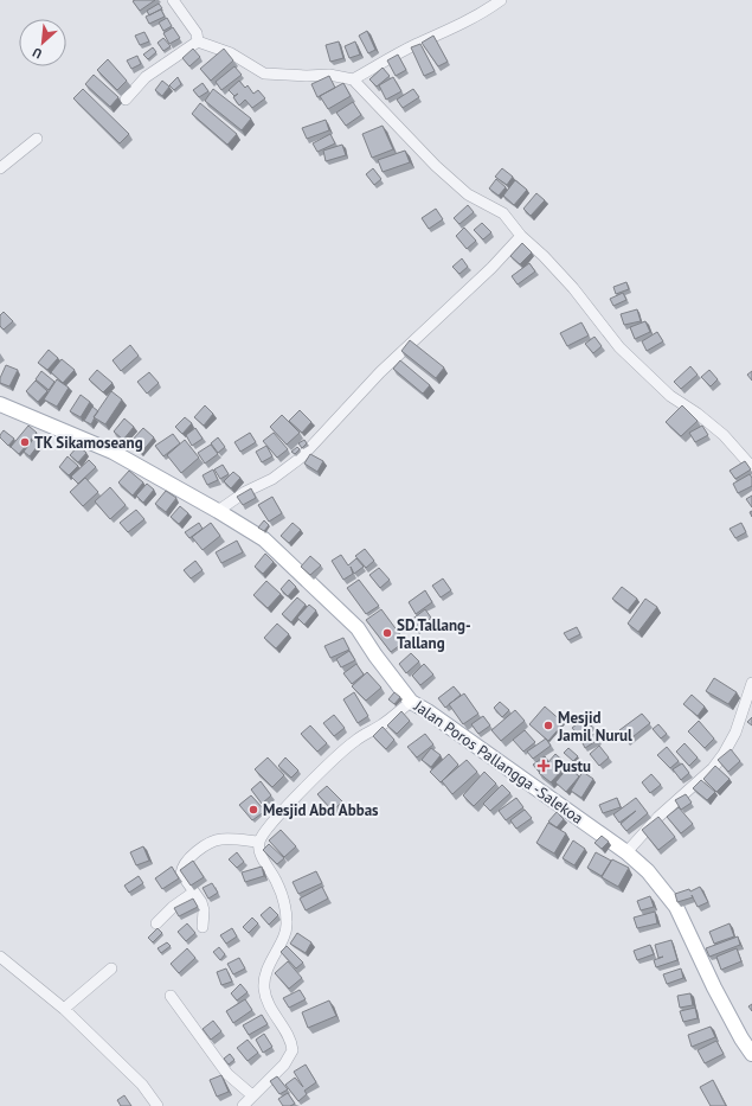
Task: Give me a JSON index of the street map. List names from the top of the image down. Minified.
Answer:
{"streets":{"main road":["Jalan Poros Pallangga -Salekoa"]},"places":{"other":["TK Sikamoseang","SD.Tallang- Tallang","Mesjid Jamil Nurul","Mesjid Abd Abbas"],"health":["Pustu"]},"north":"bottom left"}
